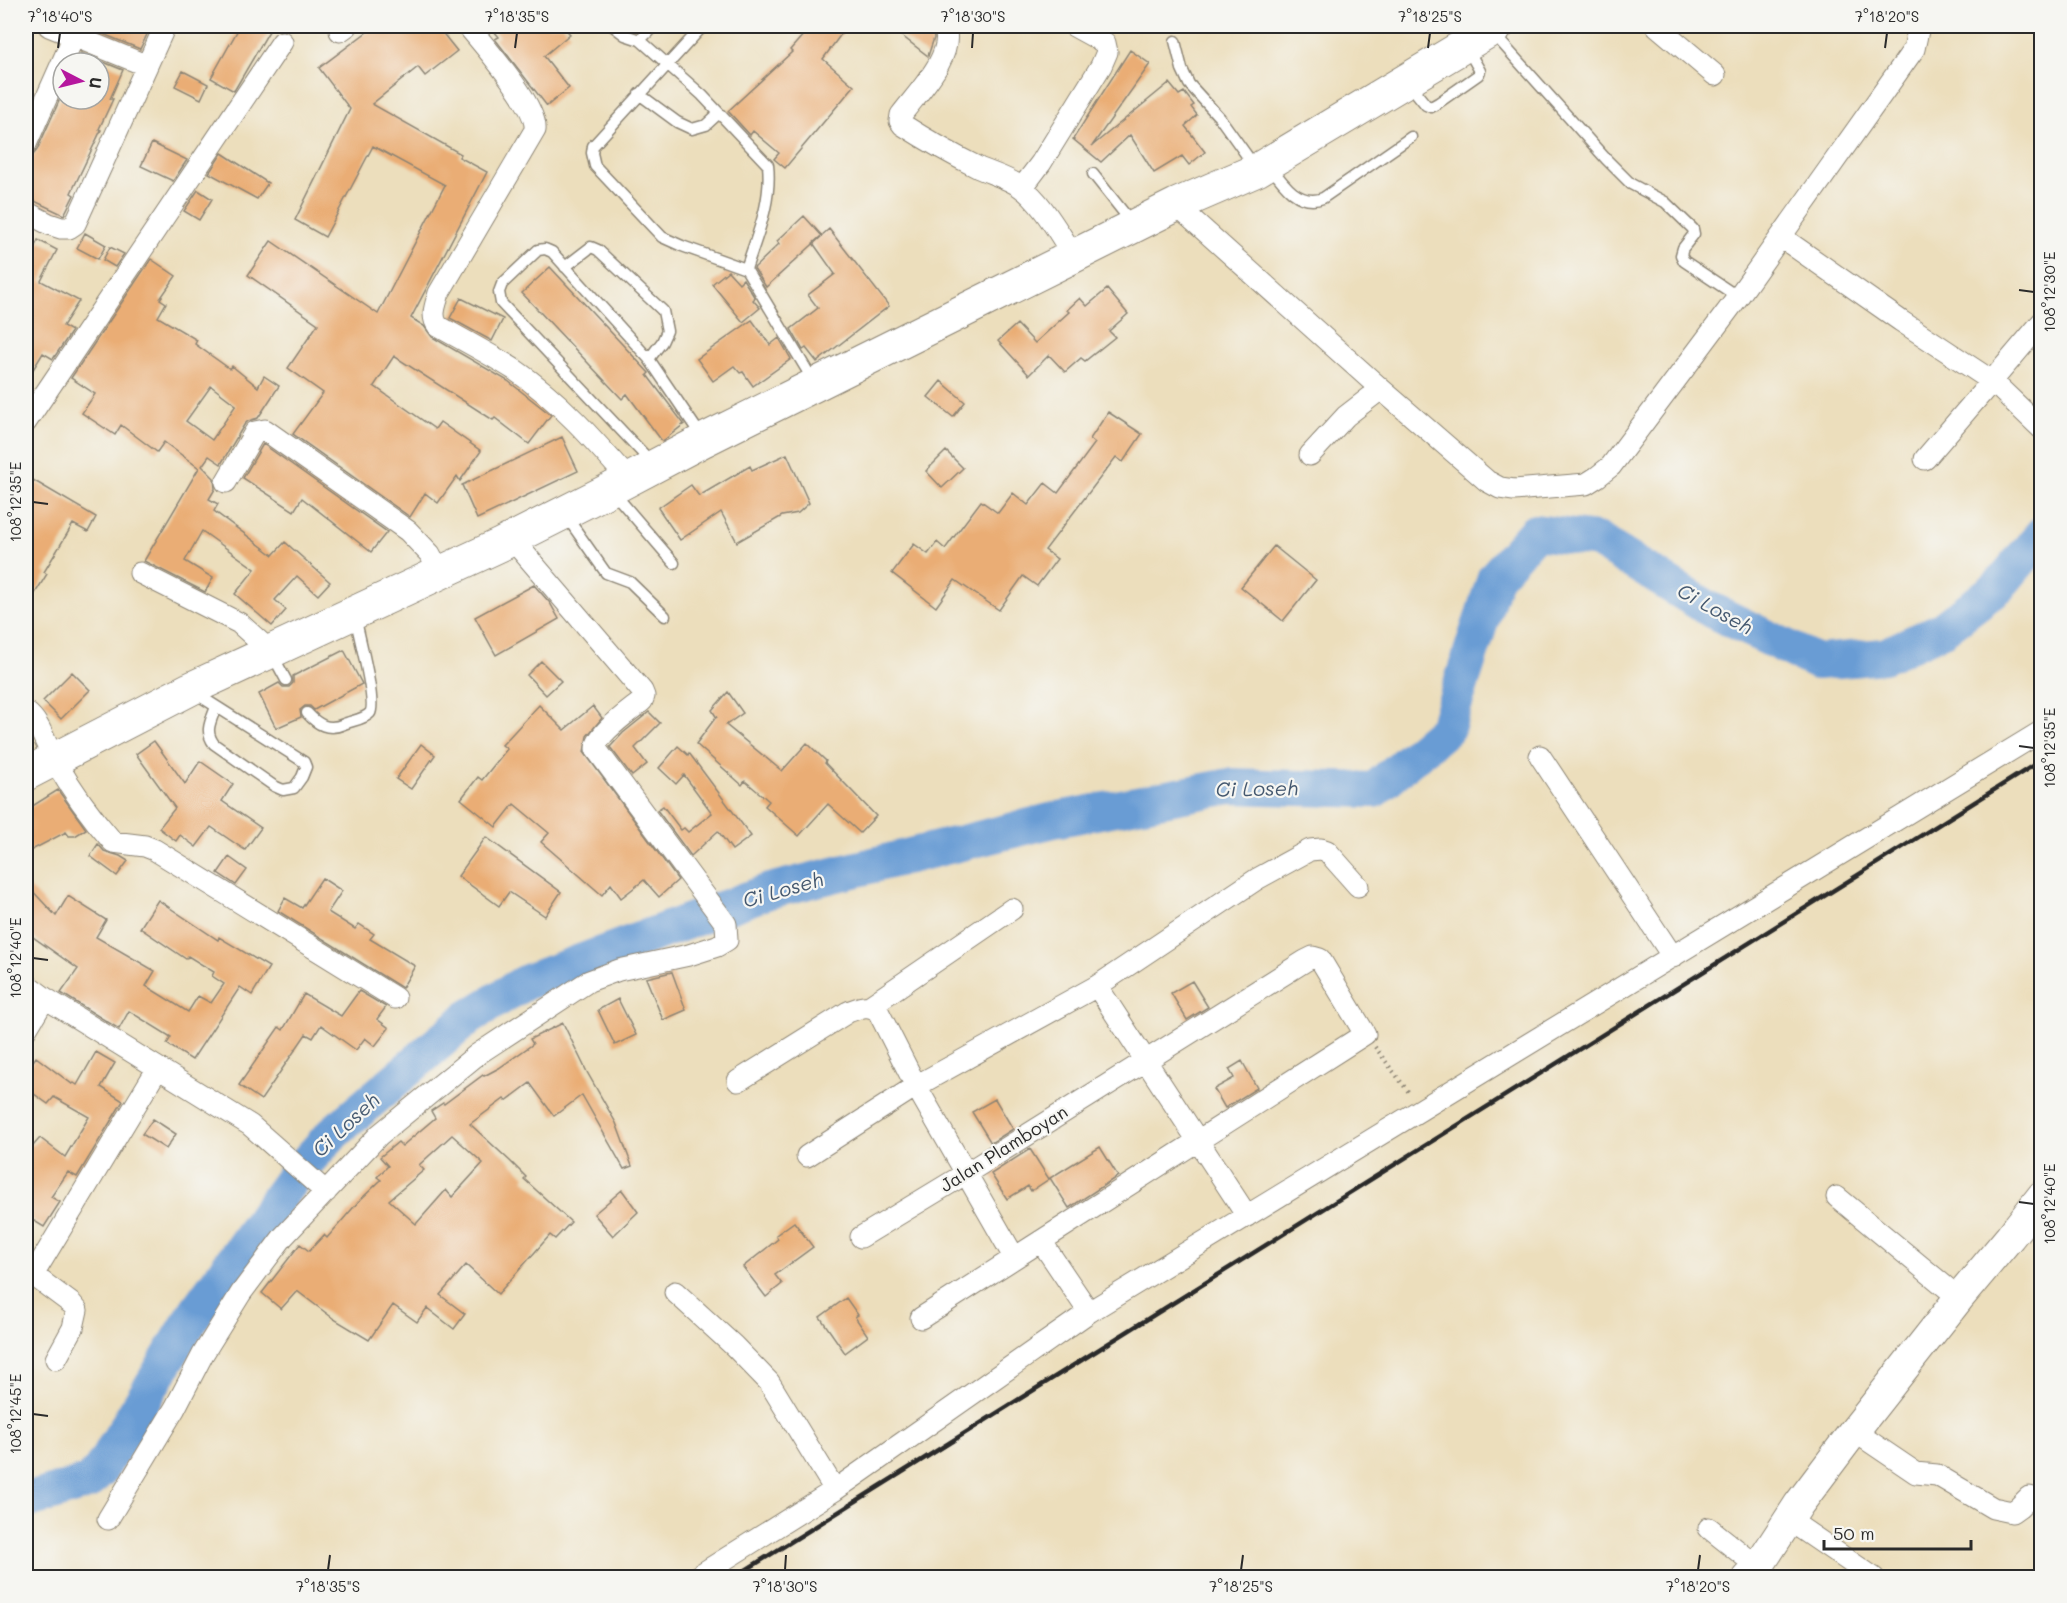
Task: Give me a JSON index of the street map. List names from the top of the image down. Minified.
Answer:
{"streets":{"street":["Jalan Plamboyan"]},"water":["Ci Loseh"],"scale_bar":"50 m","north":"right","coordinates":["7°18'40\"S","7°18'35\"S","7°18'30\"S","7°18'25\"S","7°18'20\"S","108°12'30\"E","108°12'35\"E","108°12'40\"E","108°12'45\"E"]}
